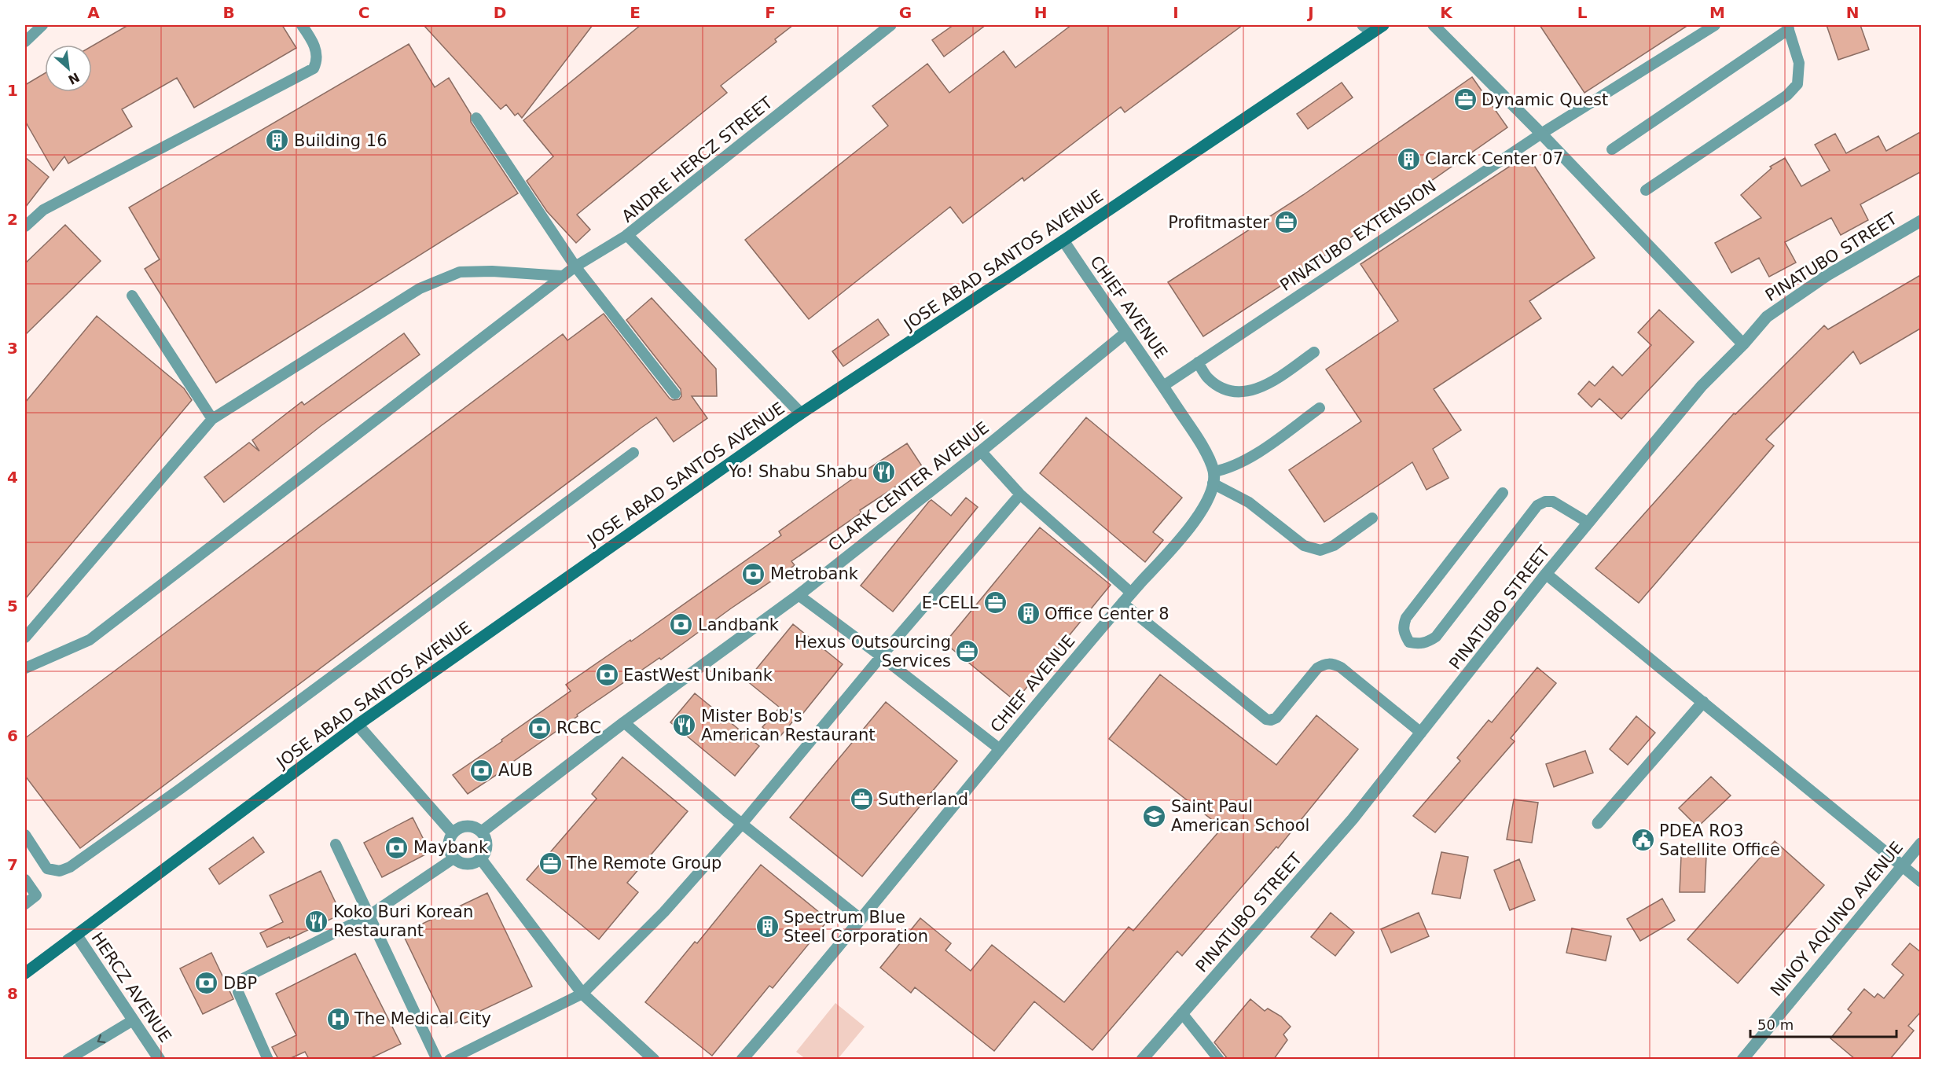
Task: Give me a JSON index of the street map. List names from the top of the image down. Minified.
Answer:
{"streets":{"main road":["JOSE ABAD SANTOS AVENUE"],"street":["ANDRE HERCZ STREET","PINATUBO STREET","CHIEF AVENUE","CLARK CENTER AVENUE","NINOY AQUINO AVENUE","HERCZ AVENUE"],"lane":["PINATUBO EXTENSION"]},"crossings":[["ANDRE HERCZ STREET","JOSE ABAD SANTOS AVENUE"],["PINATUBO EXTENSION","CHIEF AVENUE"],["JOSE ABAD SANTOS AVENUE","CHIEF AVENUE"],["JOSE ABAD SANTOS AVENUE","HERCZ AVENUE"],["CHIEF AVENUE","CLARK CENTER AVENUE"]],"places":{"office":["Dynamic Quest","Profitmaster","E-CELL","Hexus Outsourcing Services","Sutherland","The Remote Group"],"building":["Building 16","Clarck Center 07","Office Center 8","Spectrum Blue Steel Corporation"],"restaurant":["Yo! Shabu Shabu","Mister Bob's American Restaurant","Koko Buri Korean Restaurant"],"bank":["Metrobank","Landbank","EastWest Unibank","RCBC","AUB","Maybank","DBP"],"school or university":["Saint Paul American School"],"public building":["PDEA RO3 Satellite Office"],"hospital":["The Medical City"]},"scale_bar":"50 m","north":"bottom right","grid":{"columns":["A","B","C","D","E","F","G","H","I","J","K","L","M","N"],"rows":["1","2","3","4","5","6","7","8"]}}
